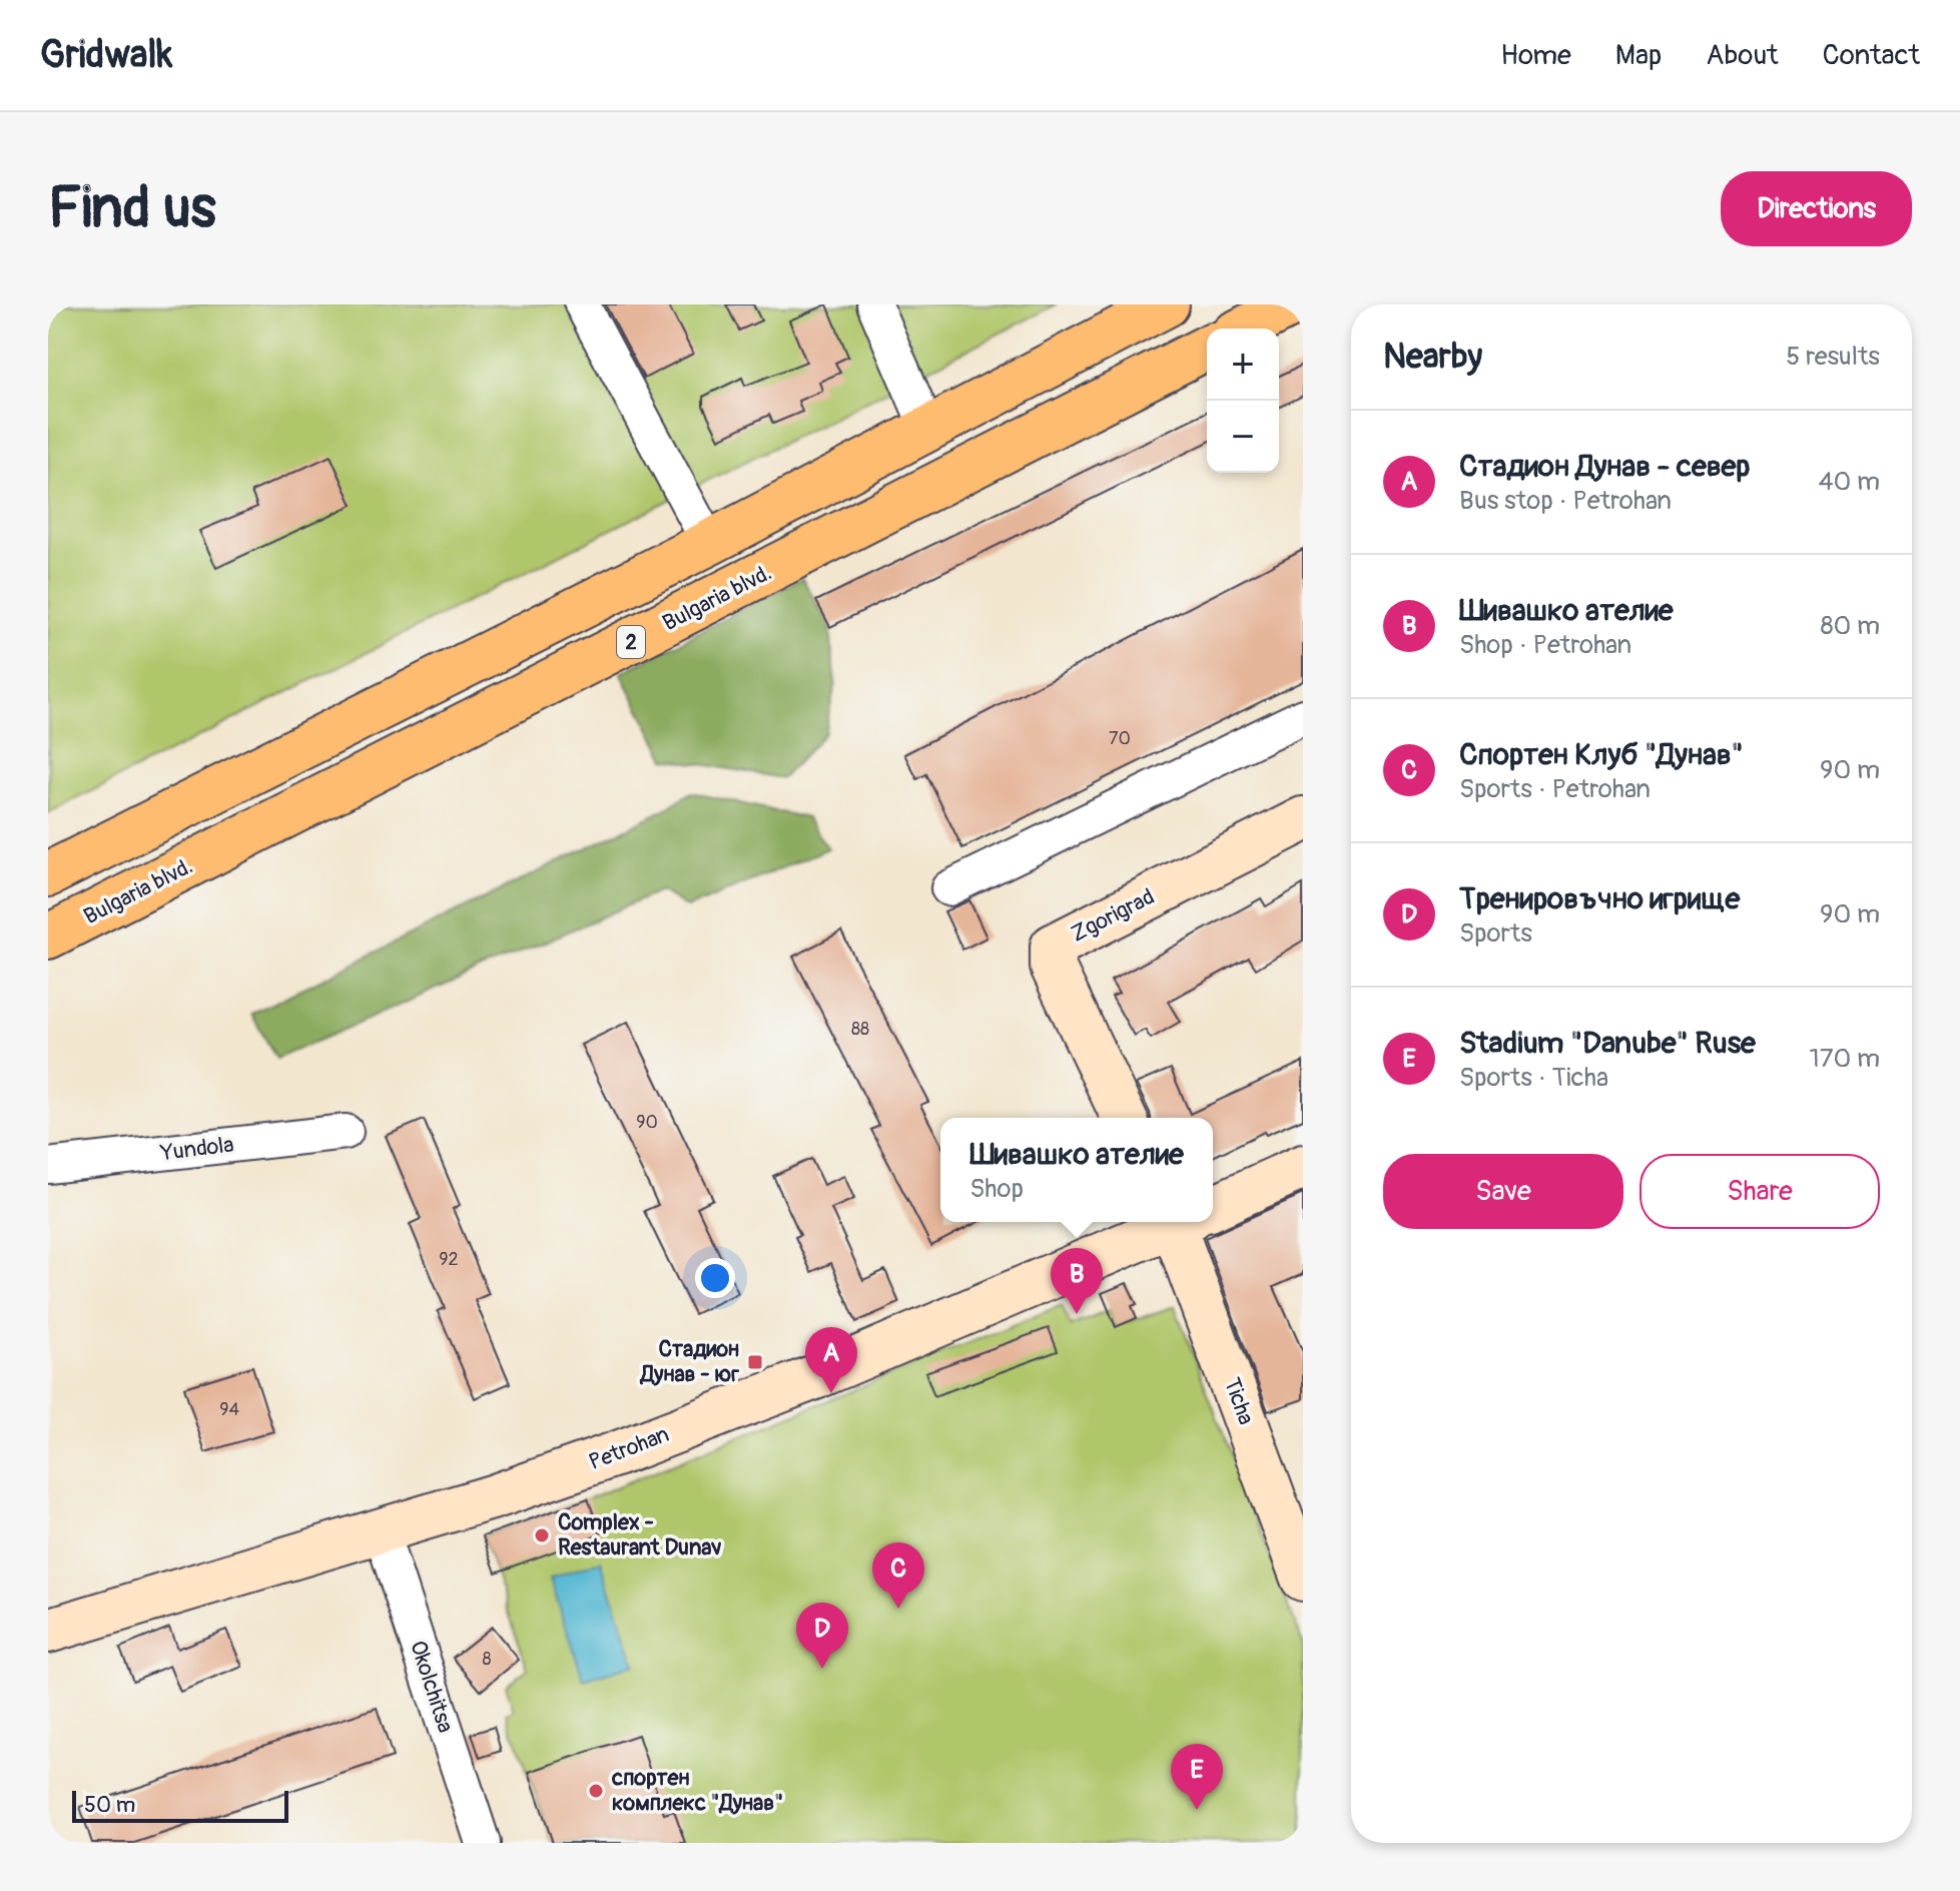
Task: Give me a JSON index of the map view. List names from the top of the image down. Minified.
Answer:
{"streets":{"highway":["Bulgaria blvd.","2"],"street":["Zgorigrad","Yundola","Ticha","Petrohan","Okolchitsa"]},"crossings":[["Petrohan","Okolchitsa"]],"places":{"transit":["Стадион Дунав - юг"],"other":["Complex - Restaurant Dunav","спортен комплекс \"Дунав\""]},"house_numbers":["70","88","90","92","94","8"],"scale_bar":"50 m","page":{"header":"Gridwalk","nav":["Home","Map","About","Contact"],"buttons":["Directions",["Save","Share"]],"title":"Find us","heading":["Nearby","5 results"],"map_buttons":["+","−"],"list":[{"mark":"A","name":"Стадион Дунав - север","note":"Bus stop · Petrohan","value":"40 m"},{"mark":"B","name":"Шивашко ателие","note":"Shop · Petrohan","value":"80 m"},{"mark":"C","name":"Спортен Клуб \"Дунав\"","note":"Sports · Petrohan","value":"90 m"},{"mark":"D","name":"Тренировъчно игрище","note":"Sports","value":"90 m"},{"mark":"E","name":"Stadium \"Danube\" Ruse","note":"Sports · Ticha","value":"170 m"}],"popup":["Шивашко ателие","Shop"],"pins":["B","A","C","D","E"],"scale":"50 m"}}
